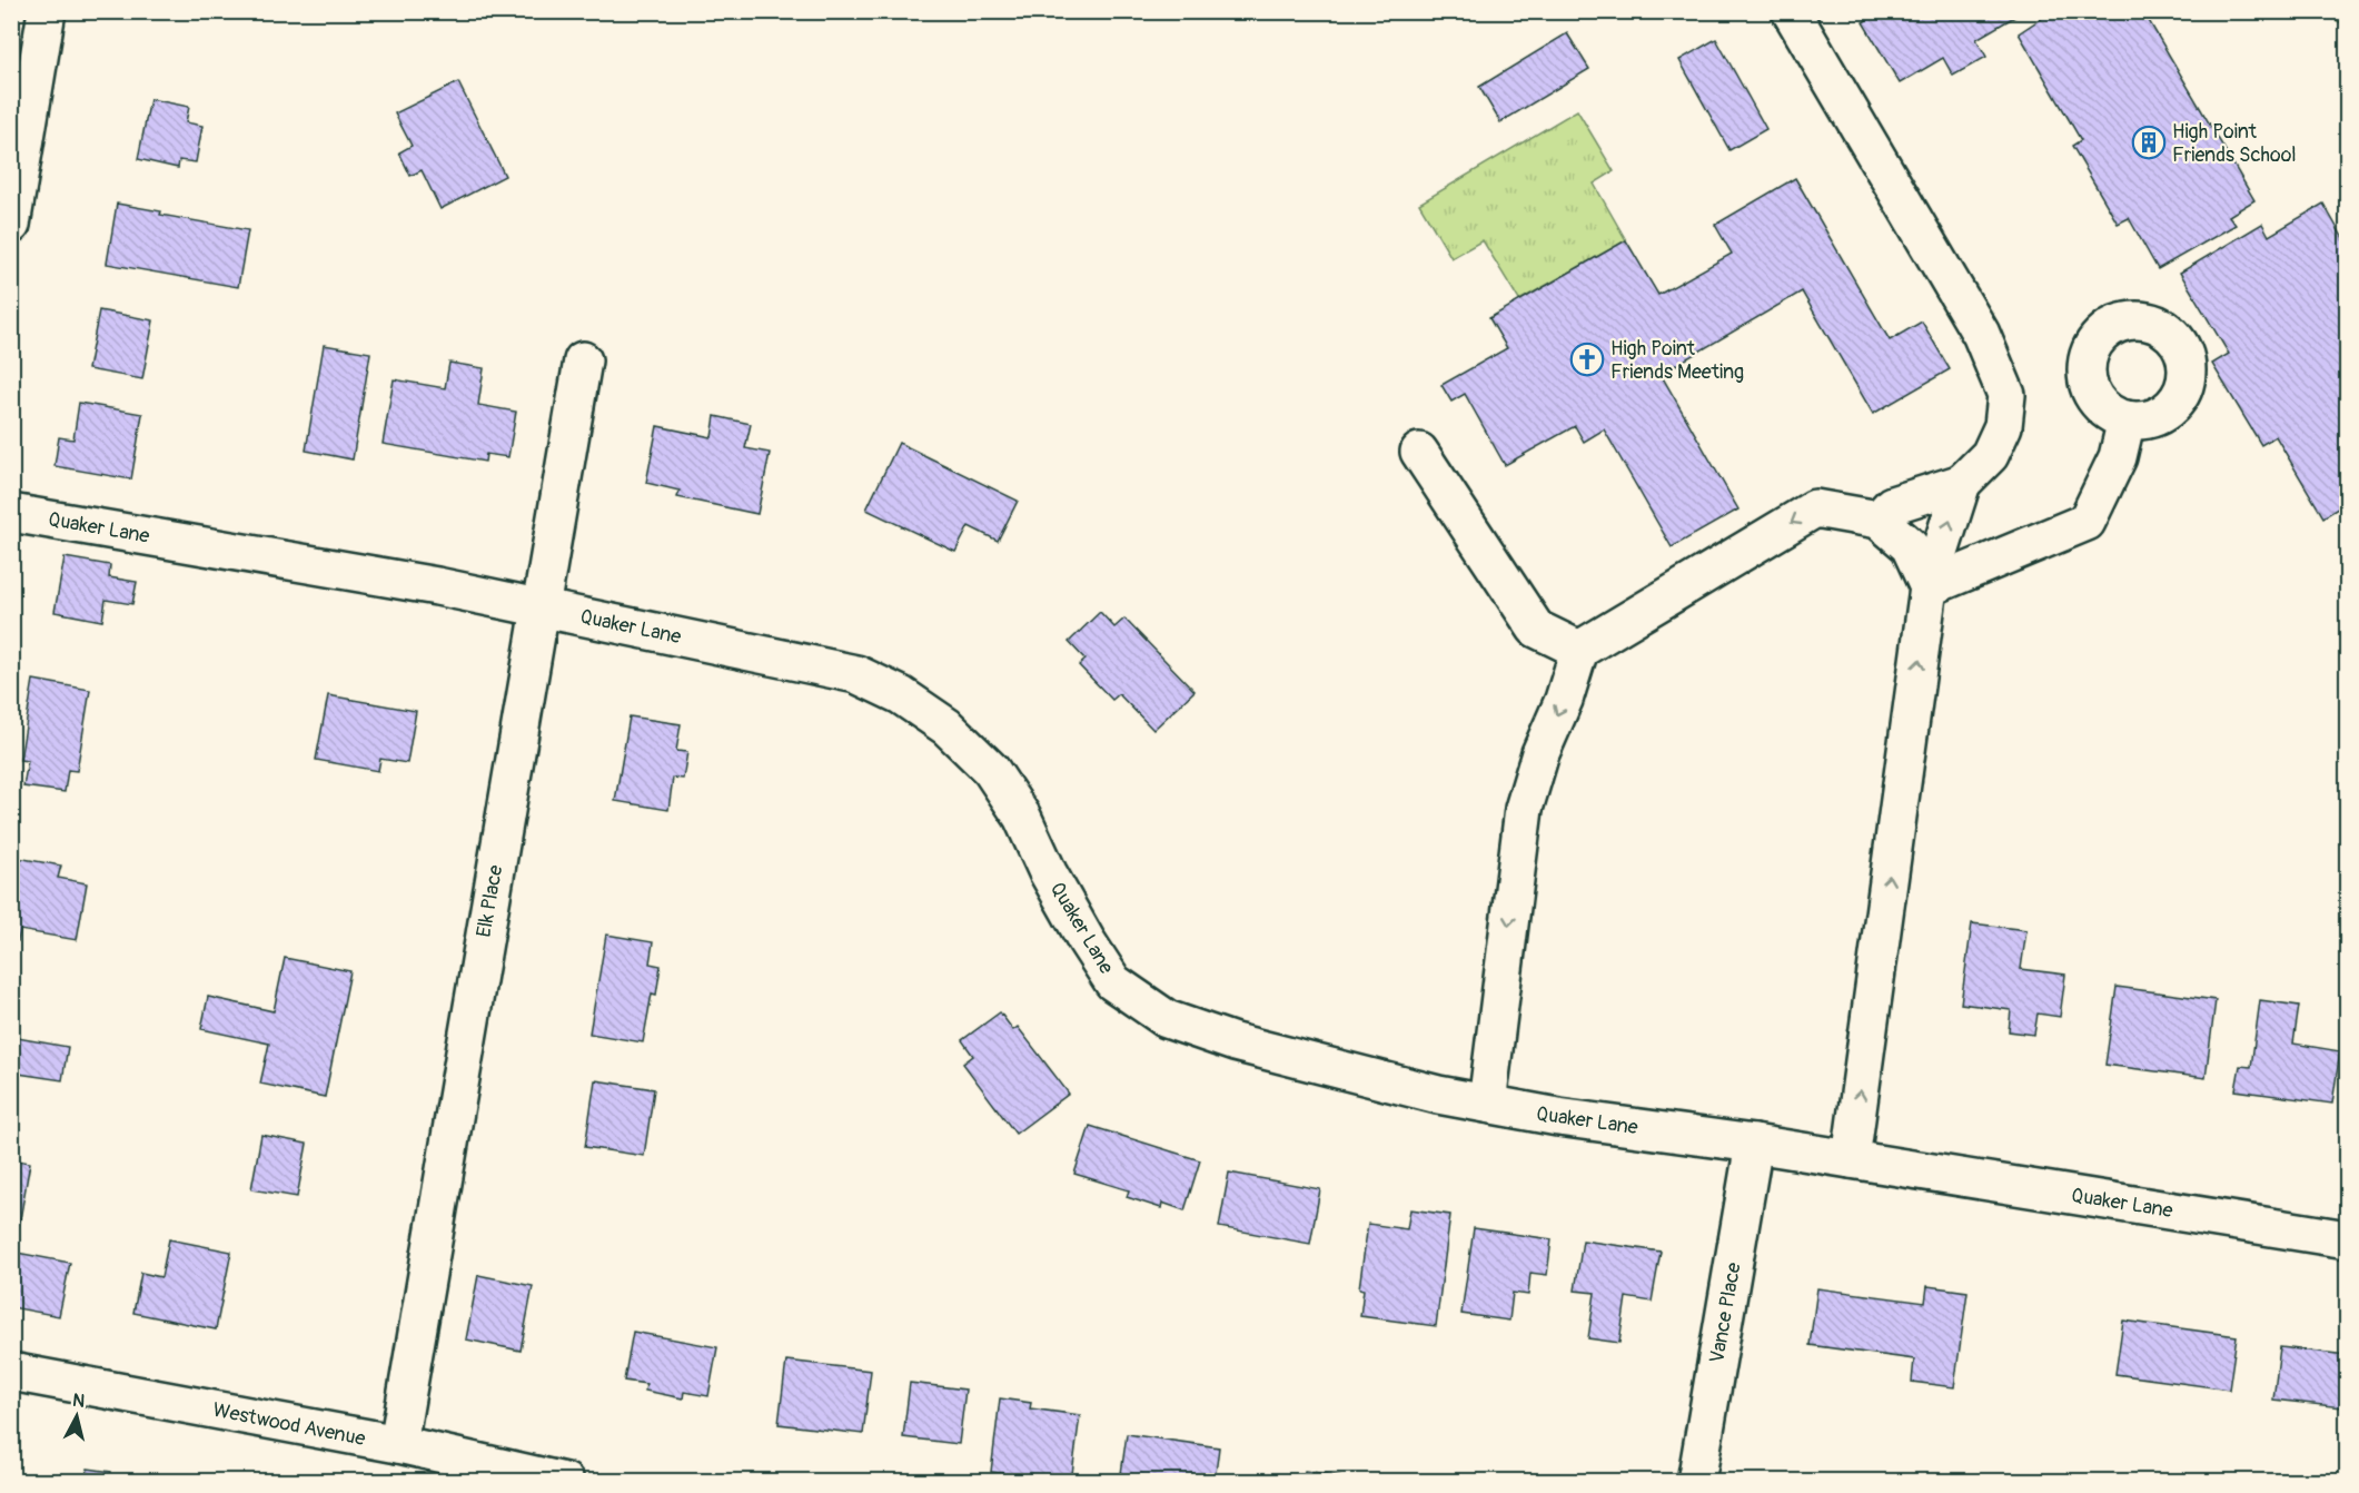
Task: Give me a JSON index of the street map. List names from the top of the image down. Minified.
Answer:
{"streets":{"street":["Quaker Lane","Elk Place","Vance Place","Westwood Avenue"]},"crossings":[["Quaker Lane","Elk Place"],["Quaker Lane","Vance Place"],["Elk Place","Westwood Avenue"]],"places":{"building":["High Point Friends School"],"church":["High Point Friends Meeting"]},"north":"top"}
